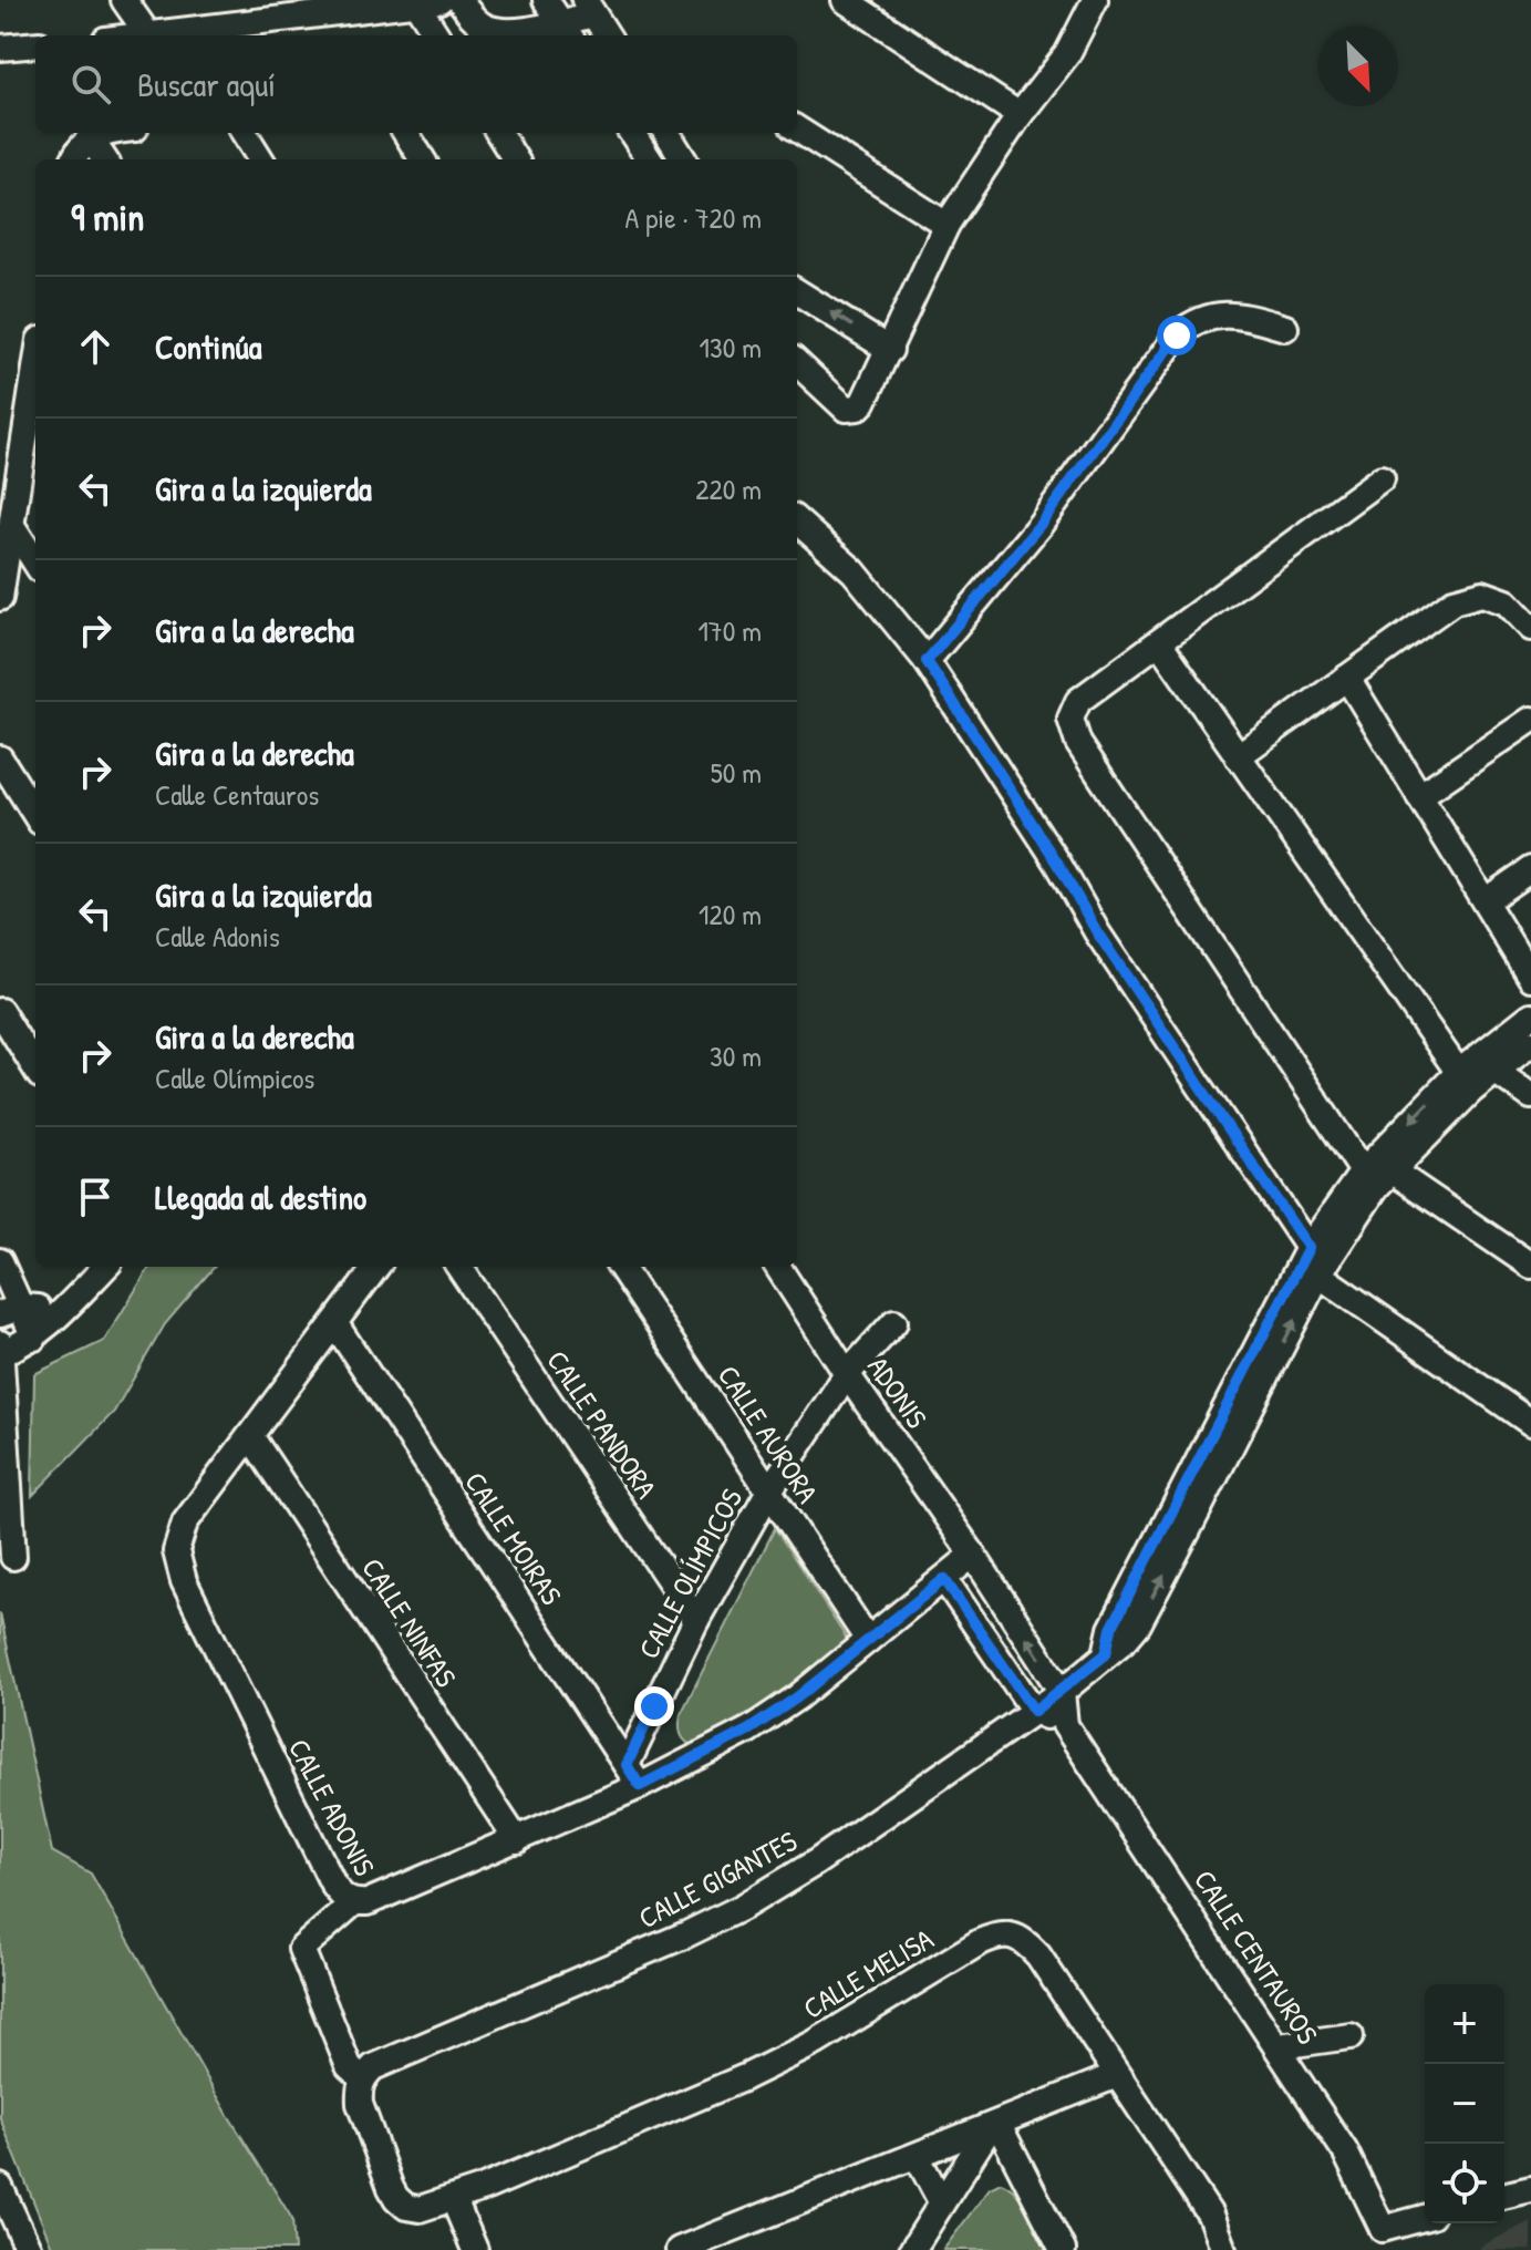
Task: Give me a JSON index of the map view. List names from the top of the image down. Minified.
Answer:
{"streets":{"street":["ADONIS","CALLE PANDORA","CALLE AURORA","CALLE MOIRAS","CALLE OLÍMPICOS","CALLE NINFAS","CALLE ADONIS","CALLE GIGANTES","CALLE CENTAUROS","CALLE MELISA"]},"crossings":[["ADONIS","CALLE OLÍMPICOS"],["ADONIS","CALLE ADONIS"],["ADONIS","CALLE CENTAUROS"],["CALLE PANDORA","CALLE OLÍMPICOS"],["CALLE AURORA","CALLE OLÍMPICOS"],["CALLE AURORA","CALLE ADONIS"],["CALLE MOIRAS","CALLE OLÍMPICOS"],["CALLE MOIRAS","CALLE ADONIS"],["CALLE OLÍMPICOS","CALLE ADONIS"],["CALLE NINFAS","CALLE ADONIS"],["CALLE ADONIS","CALLE CENTAUROS"],["CALLE GIGANTES","CALLE CENTAUROS"]],"north":"bottom right","page":{"search":"Buscar aquí","heading":["9 min","A pie · 720 m"],"list":[["Continúa","130 m"],["Gira a la izquierda","220 m"],["Gira a la derecha","170 m"],["Gira a la derecha","Calle Centauros","50 m"],["Gira a la izquierda","Calle Adonis","120 m"],["Gira a la derecha","Calle Olímpicos","30 m"],"Llegada al destino"],"map_buttons":["+","−"]}}
